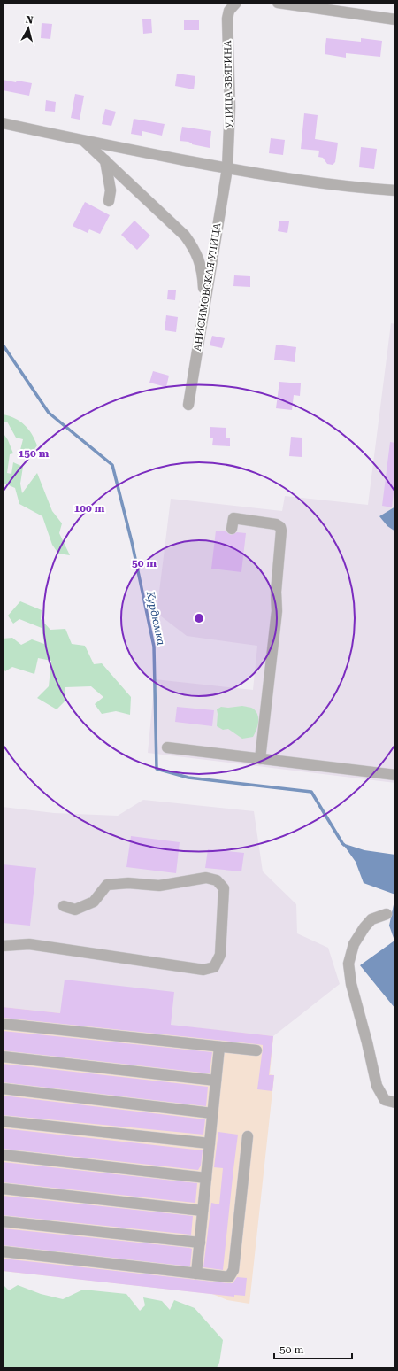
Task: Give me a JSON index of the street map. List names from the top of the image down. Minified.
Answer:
{"streets":{"street":["УЛИЦА ЗВЯГИНА","АНИСИМОВСКАЯ УЛИЦА"]},"crossings":[["УЛИЦА ЗВЯГИНА","АНИСИМОВСКАЯ УЛИЦА"]],"water":["Курдюмка"],"scale_bar":"50 m","north":"top","rings":["150 m","100 m","50 m"]}
